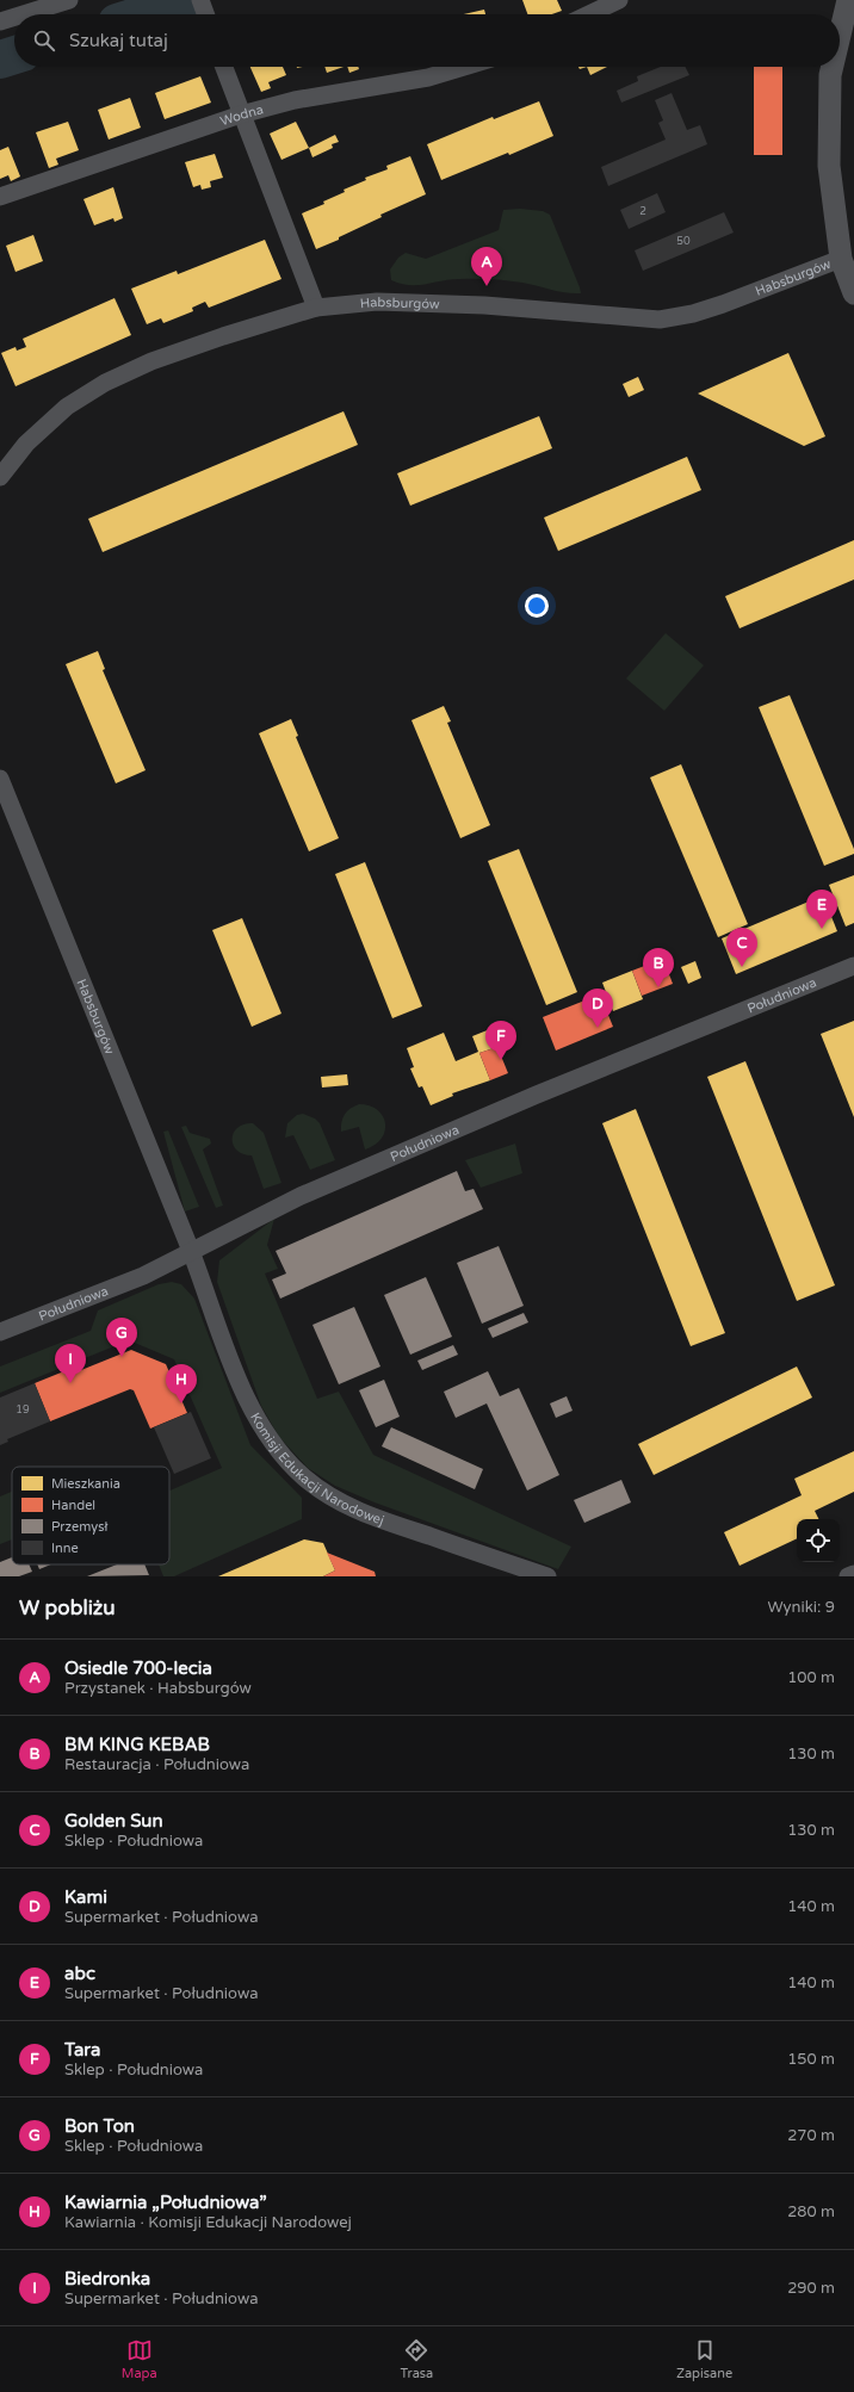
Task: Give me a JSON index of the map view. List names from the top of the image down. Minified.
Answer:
{"streets":{"street":["Wodna","Habsburgów","Południowa","Komisji Edukacji Narodowej"]},"crossings":[["Habsburgów","Południowa"],["Habsburgów","Komisji Edukacji Narodowej"],["Południowa","Komisji Edukacji Narodowej"]],"house_numbers":["2","50","19"],"legend":["Mieszkania","Handel","Przemysł","Inne"],"page":{"search":"Szukaj tutaj","pins":["A","E","C","B","D","F","G","I","H"],"heading":["W pobliżu","Wyniki: 9"],"list":[{"mark":"A","name":"Osiedle 700-lecia","note":"Przystanek · Habsburgów","value":"100 m"},{"mark":"B","name":"BM KING KEBAB","note":"Restauracja · Południowa","value":"130 m"},{"mark":"C","name":"Golden Sun","note":"Sklep · Południowa","value":"130 m"},{"mark":"D","name":"Kami","note":"Supermarket · Południowa","value":"140 m"},{"mark":"E","name":"abc","note":"Supermarket · Południowa","value":"140 m"},{"mark":"F","name":"Tara","note":"Sklep · Południowa","value":"150 m"},{"mark":"G","name":"Bon Ton","note":"Sklep · Południowa","value":"270 m"},{"mark":"H","name":"Kawiarnia „Południowa”","note":"Kawiarnia · Komisji Edukacji Narodowej","value":"280 m"},{"mark":"I","name":"Biedronka","note":"Supermarket · Południowa","value":"290 m"}],"nav":["Mapa","Trasa","Zapisane"]}}
